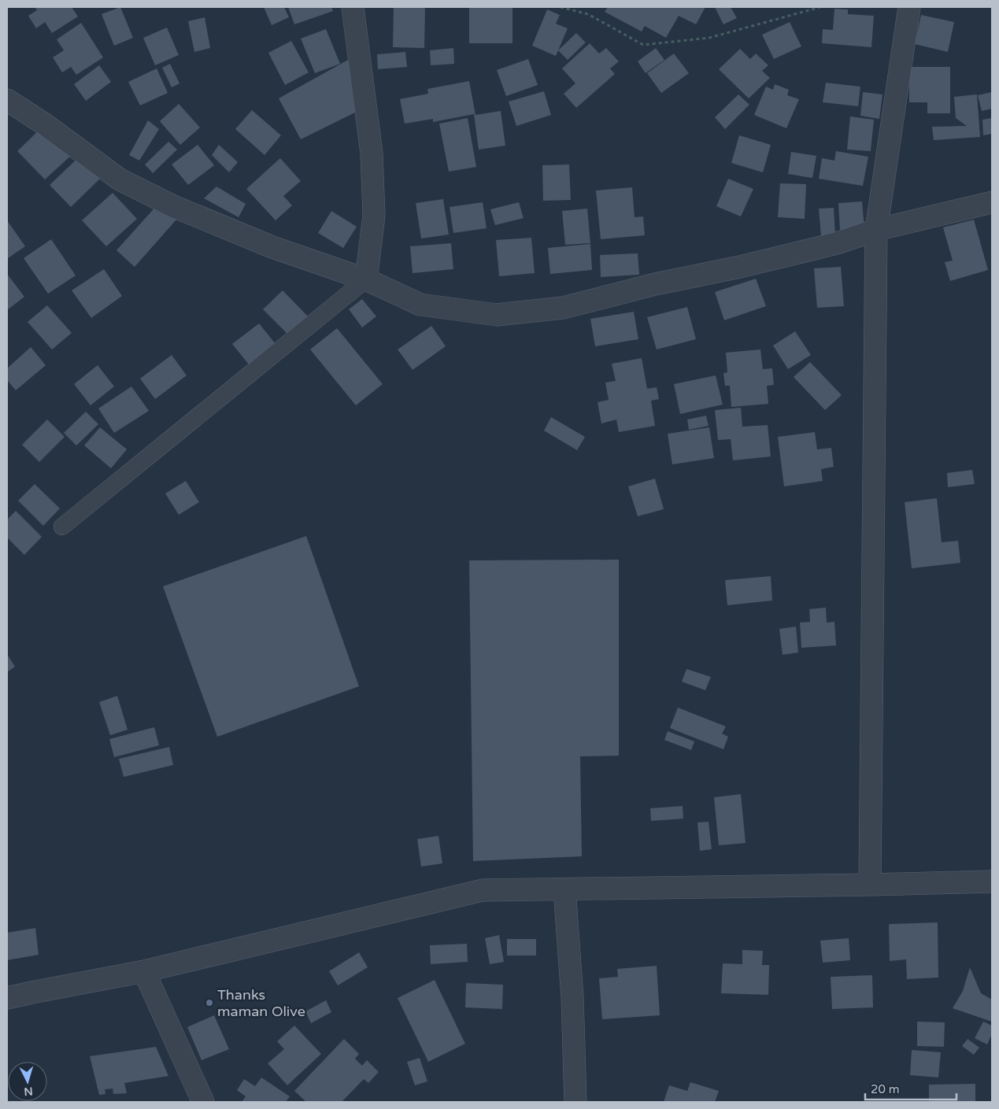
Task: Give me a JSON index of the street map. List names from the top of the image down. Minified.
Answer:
{"places":["Thanks maman Olive"],"scale_bar":"20 m","north":"bottom"}
